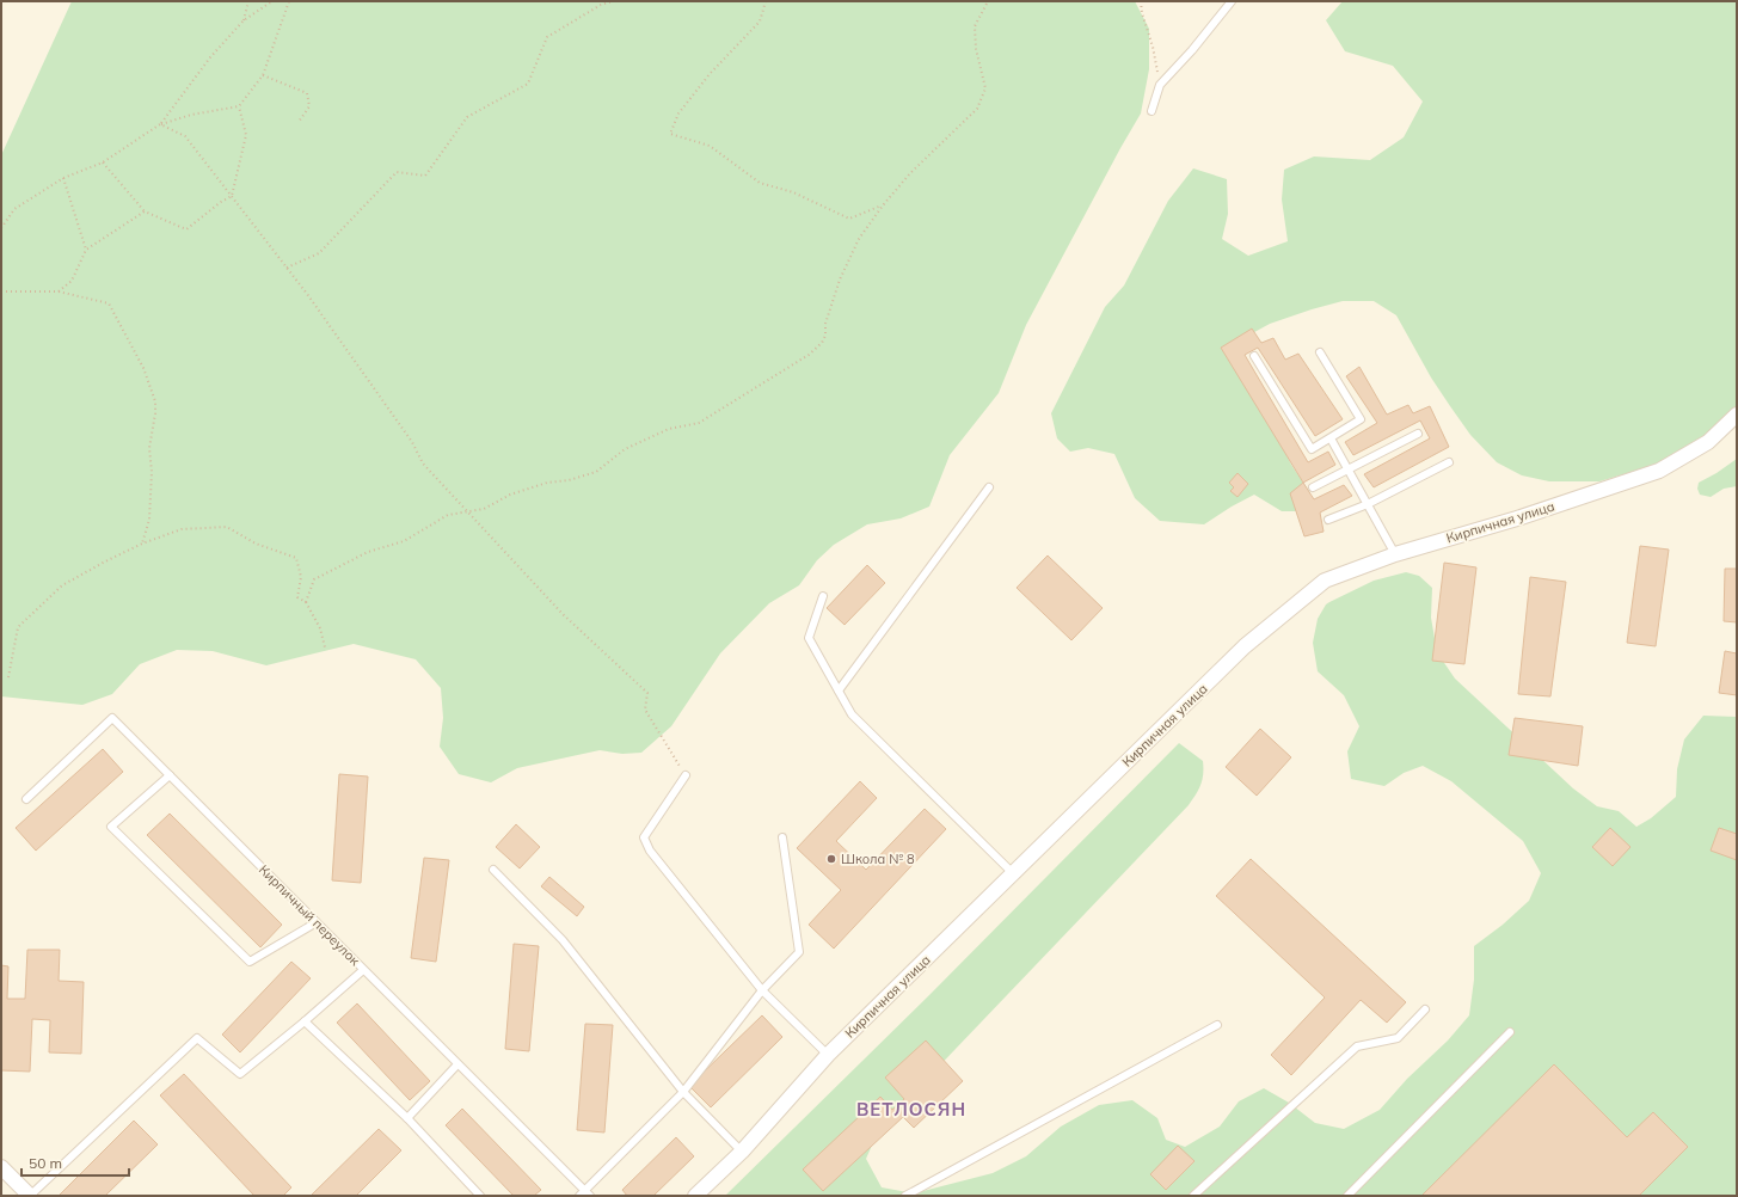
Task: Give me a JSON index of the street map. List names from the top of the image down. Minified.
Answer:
{"streets":{"street":["Кирпичная улица"],"lane":["Кирпичный переулок"]},"districts":["ВЕТЛОСЯН"],"places":["Школа № 8"],"scale_bar":"50 m"}
